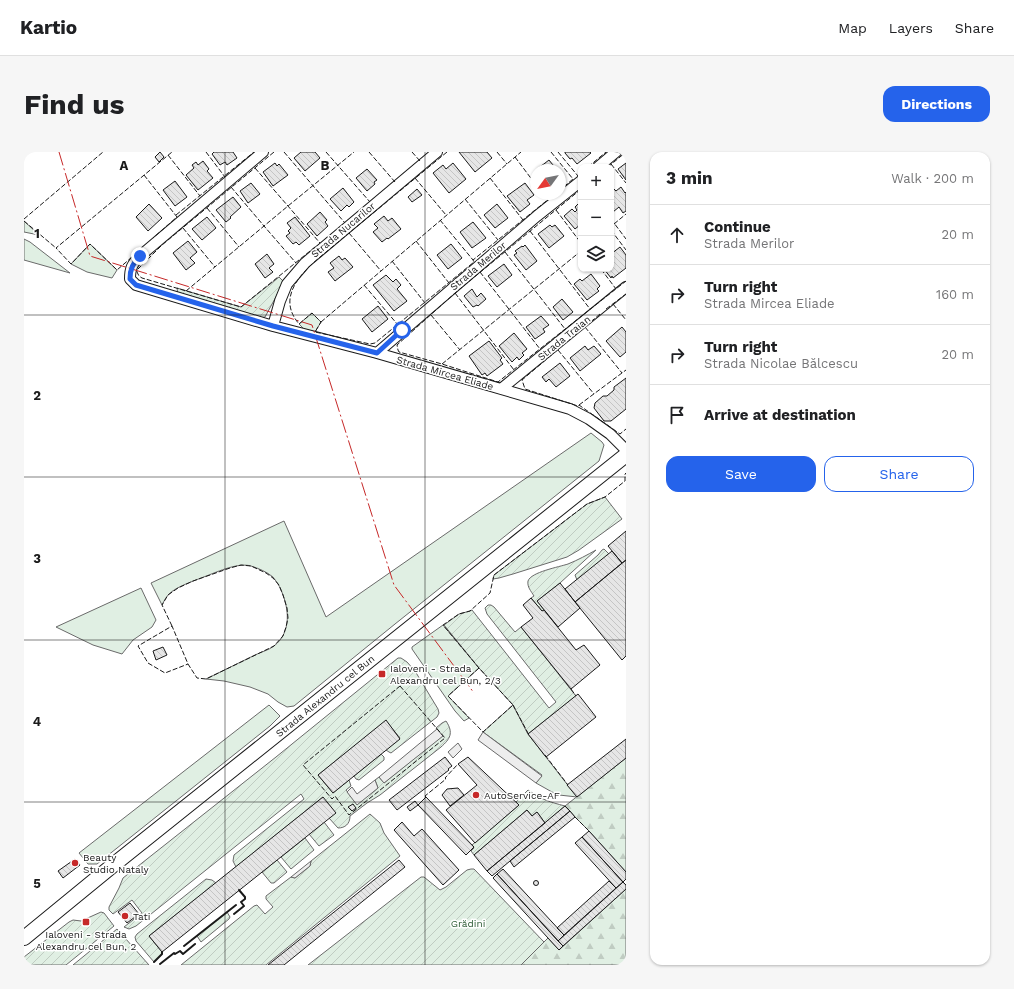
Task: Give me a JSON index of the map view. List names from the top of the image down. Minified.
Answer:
{"streets":{"main road":["Strada Alexandru cel Bun"],"street":["Strada Nucarilor","Strada Merilor","Strada Traian","Strada Mircea Eliade"]},"crossings":[["Strada Nucarilor","Strada Mircea Eliade"],["Strada Merilor","Strada Mircea Eliade"],["Strada Traian","Strada Mircea Eliade"]],"parks":["Grădini"],"places":{"transit":["Ialoveni - Strada Alexandru cel Bun, 2/3","Ialoveni - Strada Alexandru cel Bun, 2"],"other":["AutoService-AF","Beauty Studio Nataly","Tati"]},"north":"bottom left","page":{"header":"Kartio","nav":["Map","Layers","Share"],"buttons":["Directions",["Save","Share"]],"title":"Find us","heading":["3 min","Walk · 200 m"],"map_buttons":["+","−"],"list":[["Continue","Strada Merilor","20 m"],["Turn right","Strada Mircea Eliade","160 m"],["Turn right","Strada Nicolae Bălcescu","20 m"],"Arrive at destination"]},"grid":{"columns":["A","B"],"rows":["1","2","3","4","5"]}}
